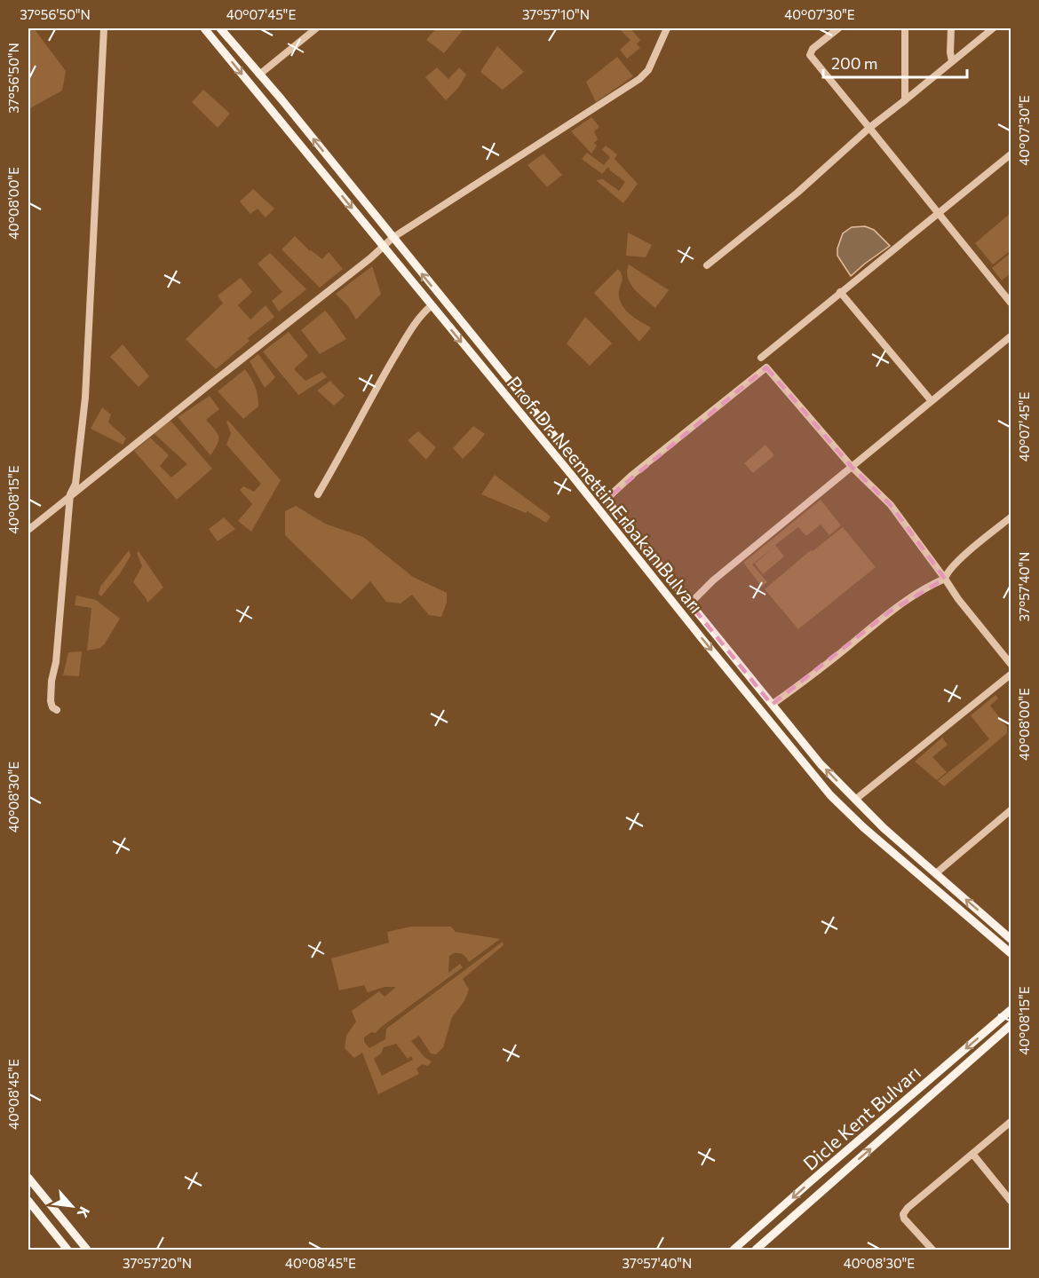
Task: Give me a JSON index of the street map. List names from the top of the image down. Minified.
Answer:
{"streets":{"main road":["Prof. Dr. Necmettin Erbakan Bulvarı","Dicle Kent Bulvarı"]},"scale_bar":"200 m","north":"bottom right","coordinates":["37°56'50\"N","40°07'45\"E","37°57'10\"N","40°07'30\"E","40°08'00\"E","40°08'15\"E","37°57'40\"N","40°08'30\"E","40°08'45\"E","37°57'20\"N"]}
